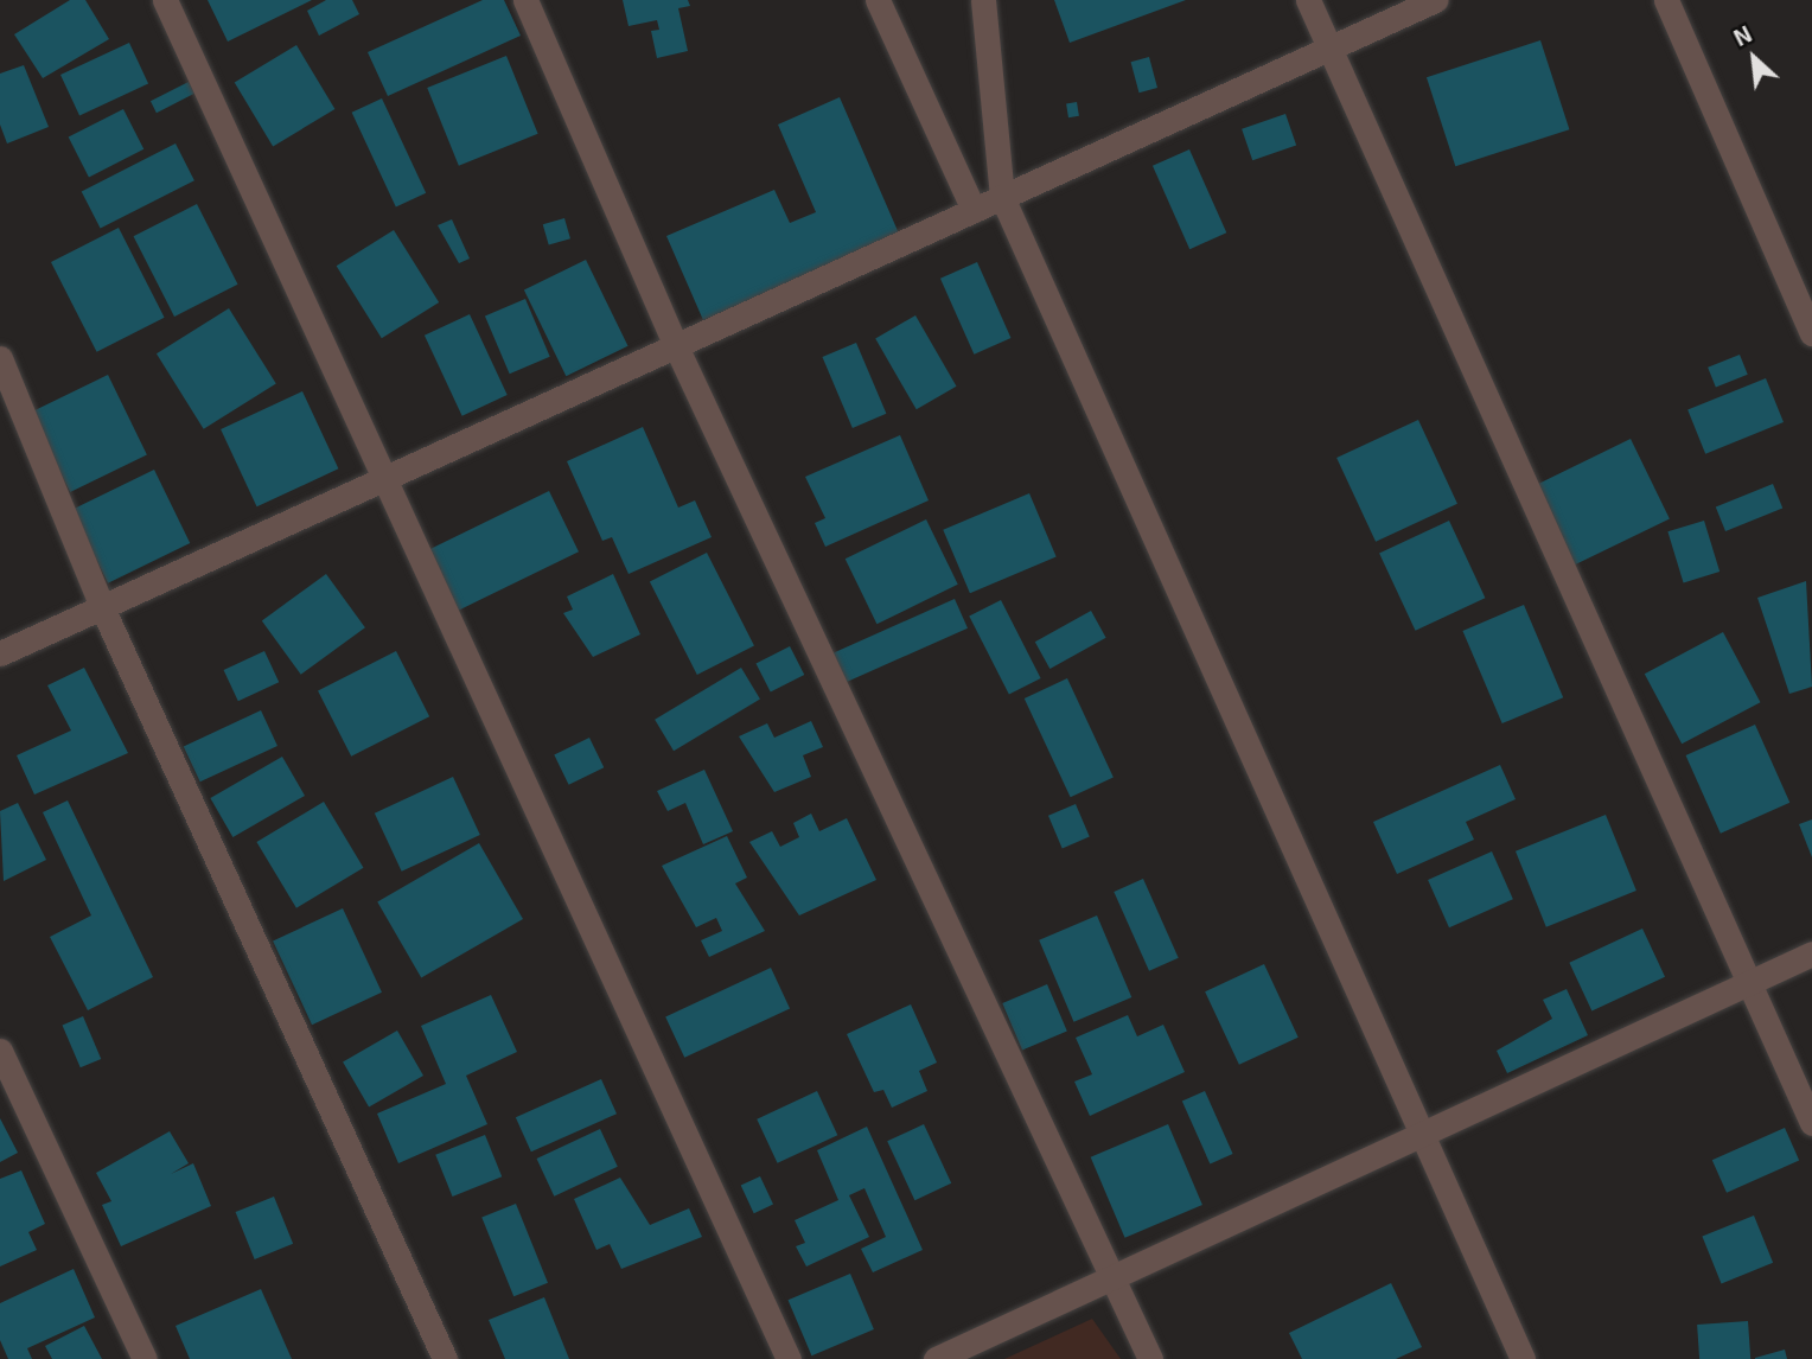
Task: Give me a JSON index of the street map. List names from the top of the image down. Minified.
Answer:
{"north":"top left"}
